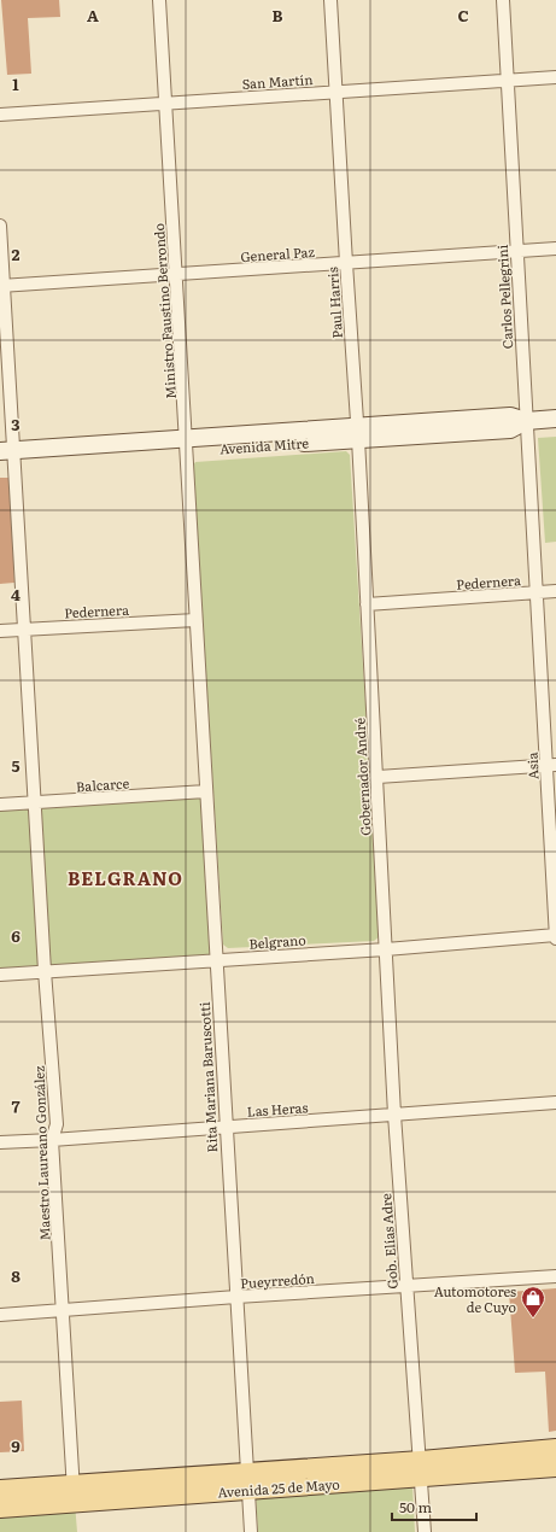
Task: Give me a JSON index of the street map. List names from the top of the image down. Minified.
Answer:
{"streets":{"main road":["Avenida Mitre","Avenida 25 de Mayo"],"street":["San Martín","General Paz","Carlos Pellegrini","Paul Harris","Ministro Faustino Berrondo","Pedernera","Asia","Gobernador André","Balcarce","Belgrano","Rita Mariana Baruscotti","Las Heras","Maestro Laureano González","Gob. Elías Adre","Pueyrredón"]},"crossings":[["San Martín","Carlos Pellegrini"],["San Martín","Paul Harris"],["San Martín","Ministro Faustino Berrondo"],["General Paz","Carlos Pellegrini"],["General Paz","Paul Harris"],["General Paz","Ministro Faustino Berrondo"],["General Paz","Maestro Laureano González"],["Carlos Pellegrini","Avenida Mitre"],["Carlos Pellegrini","Pedernera"],["Carlos Pellegrini","Asia"],["Paul Harris","Avenida Mitre"],["Paul Harris","Pedernera"],["Paul Harris","Gobernador André"],["Ministro Faustino Berrondo","Avenida Mitre"],["Ministro Faustino Berrondo","Pedernera"],["Ministro Faustino Berrondo","Rita Mariana Baruscotti"],["Avenida Mitre","Maestro Laureano González"],["Pedernera","Asia"],["Pedernera","Gobernador André"],["Pedernera","Rita Mariana Baruscotti"],["Pedernera","Maestro Laureano González"],["Asia","Belgrano"],["Gobernador André","Belgrano"],["Gobernador André","Gob. Elías Adre"],["Balcarce","Rita Mariana Baruscotti"],["Balcarce","Maestro Laureano González"],["Belgrano","Rita Mariana Baruscotti"],["Belgrano","Maestro Laureano González"],["Belgrano","Gob. Elías Adre"],["Rita Mariana Baruscotti","Las Heras"],["Rita Mariana Baruscotti","Pueyrredón"],["Rita Mariana Baruscotti","Avenida 25 de Mayo"],["Las Heras","Maestro Laureano González"],["Las Heras","Gob. Elías Adre"],["Maestro Laureano González","Pueyrredón"],["Maestro Laureano González","Avenida 25 de Mayo"],["Gob. Elías Adre","Pueyrredón"],["Gob. Elías Adre","Avenida 25 de Mayo"]],"districts":["BELGRANO"],"places":{"shop":["Automotores de Cuyo"]},"scale_bar":"50 m","grid":{"columns":["A","B","C"],"rows":["1","2","3","4","5","6","7","8","9"]}}
